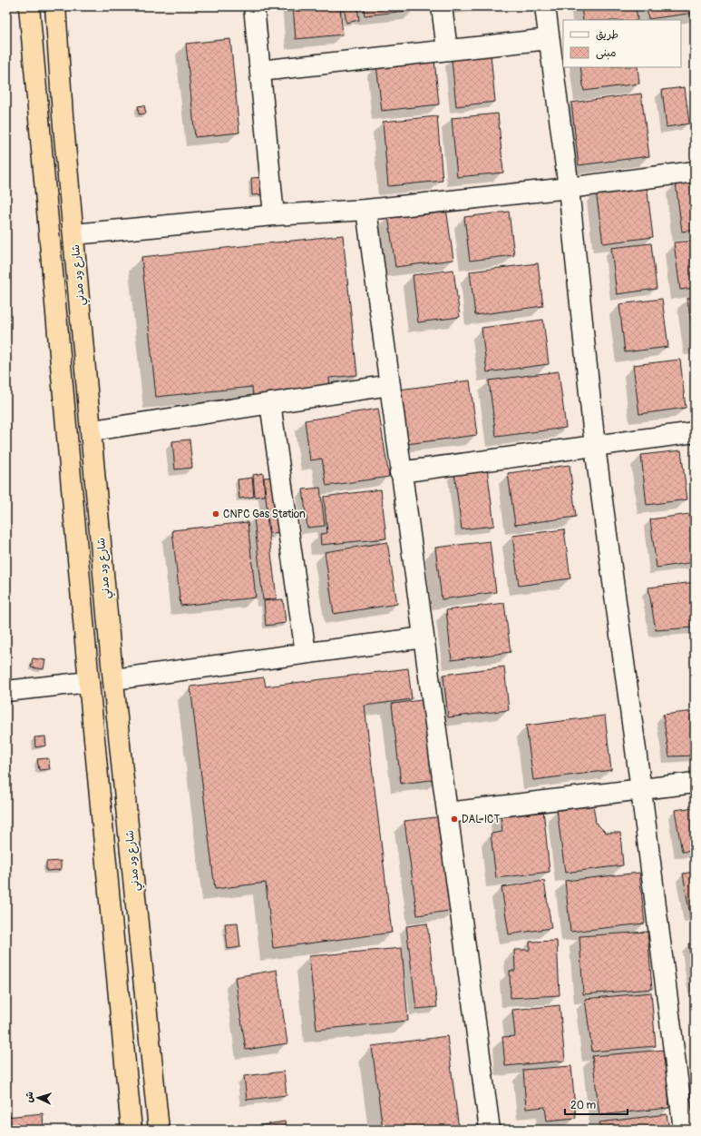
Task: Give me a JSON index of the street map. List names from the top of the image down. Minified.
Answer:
{"streets":{"highway":["شارع ود مدني"]},"places":["CNPC Gas Station","DAL ICT"],"legend":["طريق","مبنى"],"scale_bar":"20 m","north":"left"}
